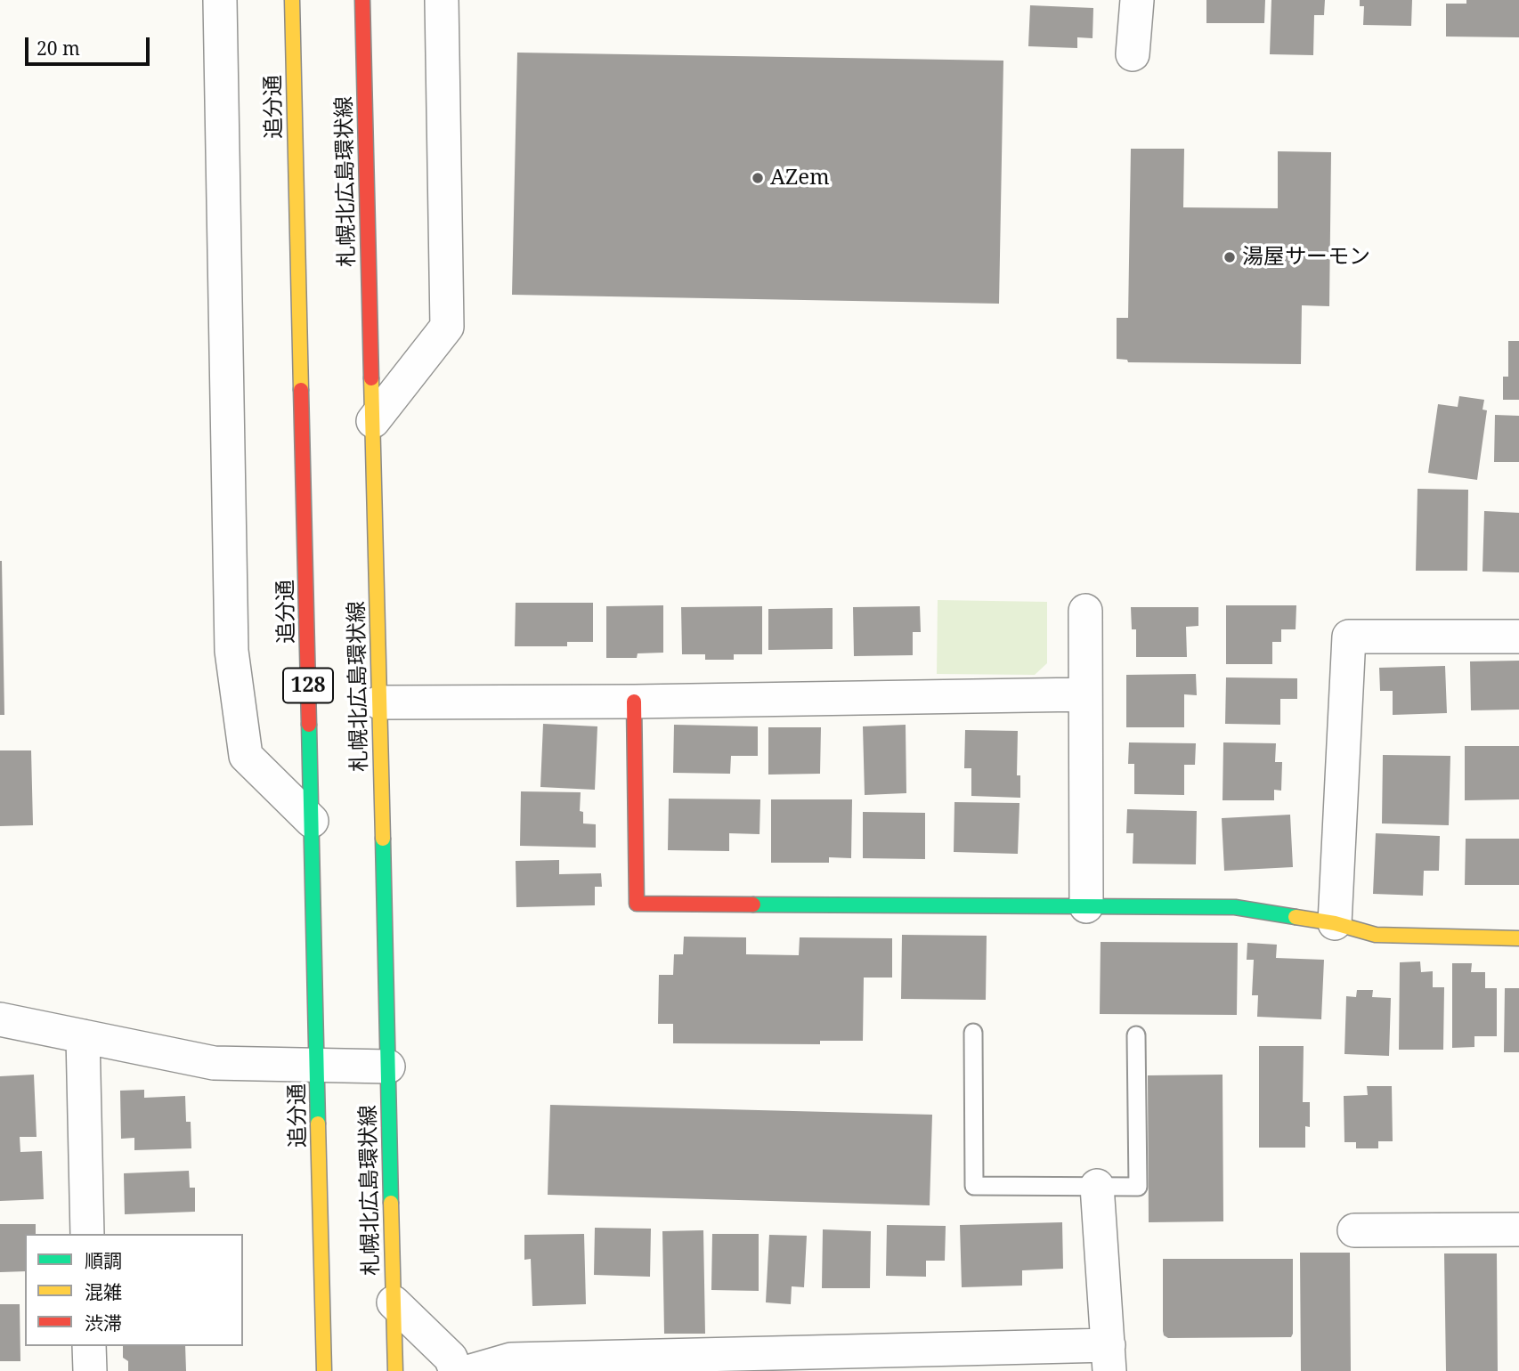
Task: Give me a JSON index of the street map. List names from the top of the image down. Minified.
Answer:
{"streets":{"main road":["追分通","札幌北広島環状線","128"]},"places":["AZem","湯屋サーモン"],"legend":["順調","混雑","渋滞"],"scale_bar":"20 m"}
